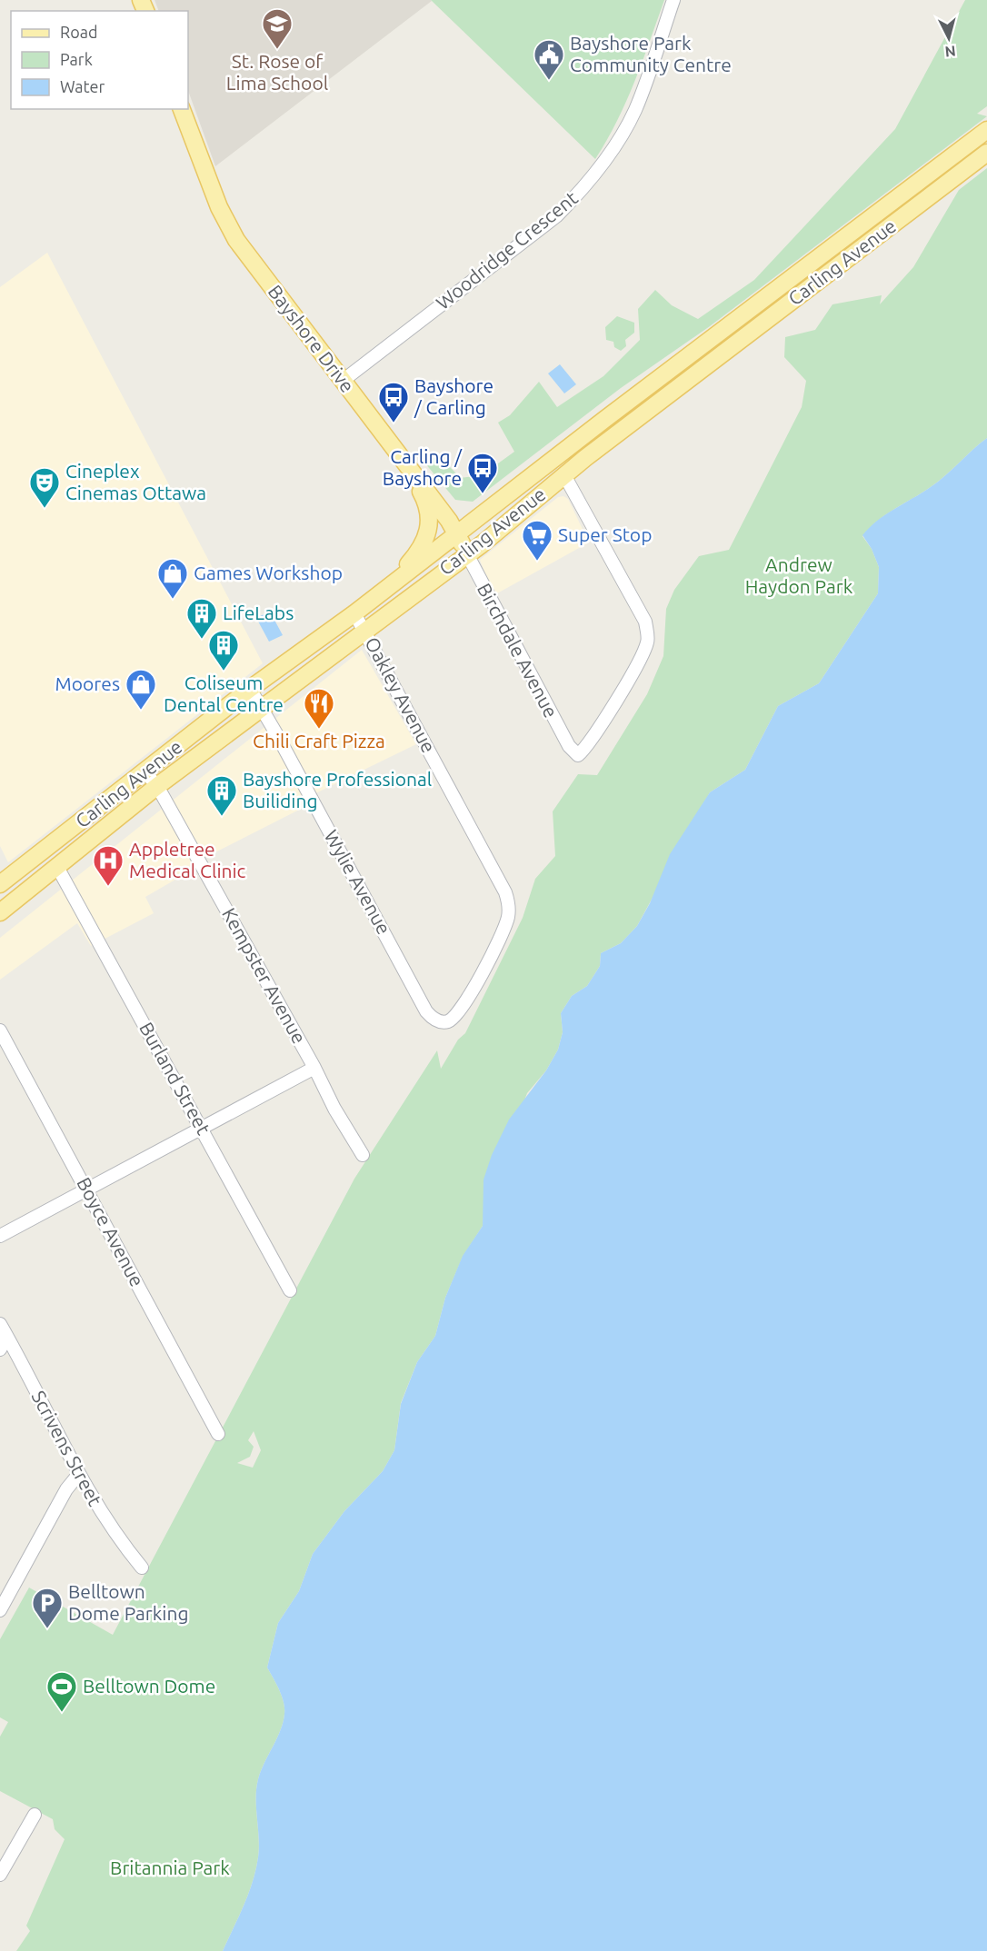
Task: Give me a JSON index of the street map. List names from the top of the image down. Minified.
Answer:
{"streets":{"main road":["Carling Avenue","Bayshore Drive"],"street":["Woodridge Crescent","Birchdale Avenue","Oakley Avenue","Wylie Avenue","Kempster Avenue","Burland Street","Boyce Avenue","Scrivens Street"]},"crossings":[["Woodridge Crescent","Bayshore Drive"],["Carling Avenue","Bayshore Drive"],["Carling Avenue","Birchdale Avenue"],["Carling Avenue","Oakley Avenue"],["Carling Avenue","Wylie Avenue"],["Carling Avenue","Kempster Avenue"],["Carling Avenue","Burland Street"],["Bayshore Drive","Birchdale Avenue"],["Oakley Avenue","Wylie Avenue"]],"parks":["Andrew Haydon Park","Britannia Park"],"places":{"school or university":["St. Rose of Lima School"],"public building":["Bayshore Park Community Centre"],"bus stop":["Bayshore / Carling","Carling / Bayshore"],"theatre":["Cineplex Cinemas Ottawa"],"supermarket":["Super Stop"],"shop":["Games Workshop","Moores"],"building":["LifeLabs","Coliseum Dental Centre","Bayshore Professional Builiding"],"restaurant":["Chili Craft Pizza"],"hospital":["Appletree Medical Clinic"],"parking":["Belltown Dome Parking"],"sports":["Belltown Dome"]},"legend":["Road","Park","Water"],"north":"bottom"}
